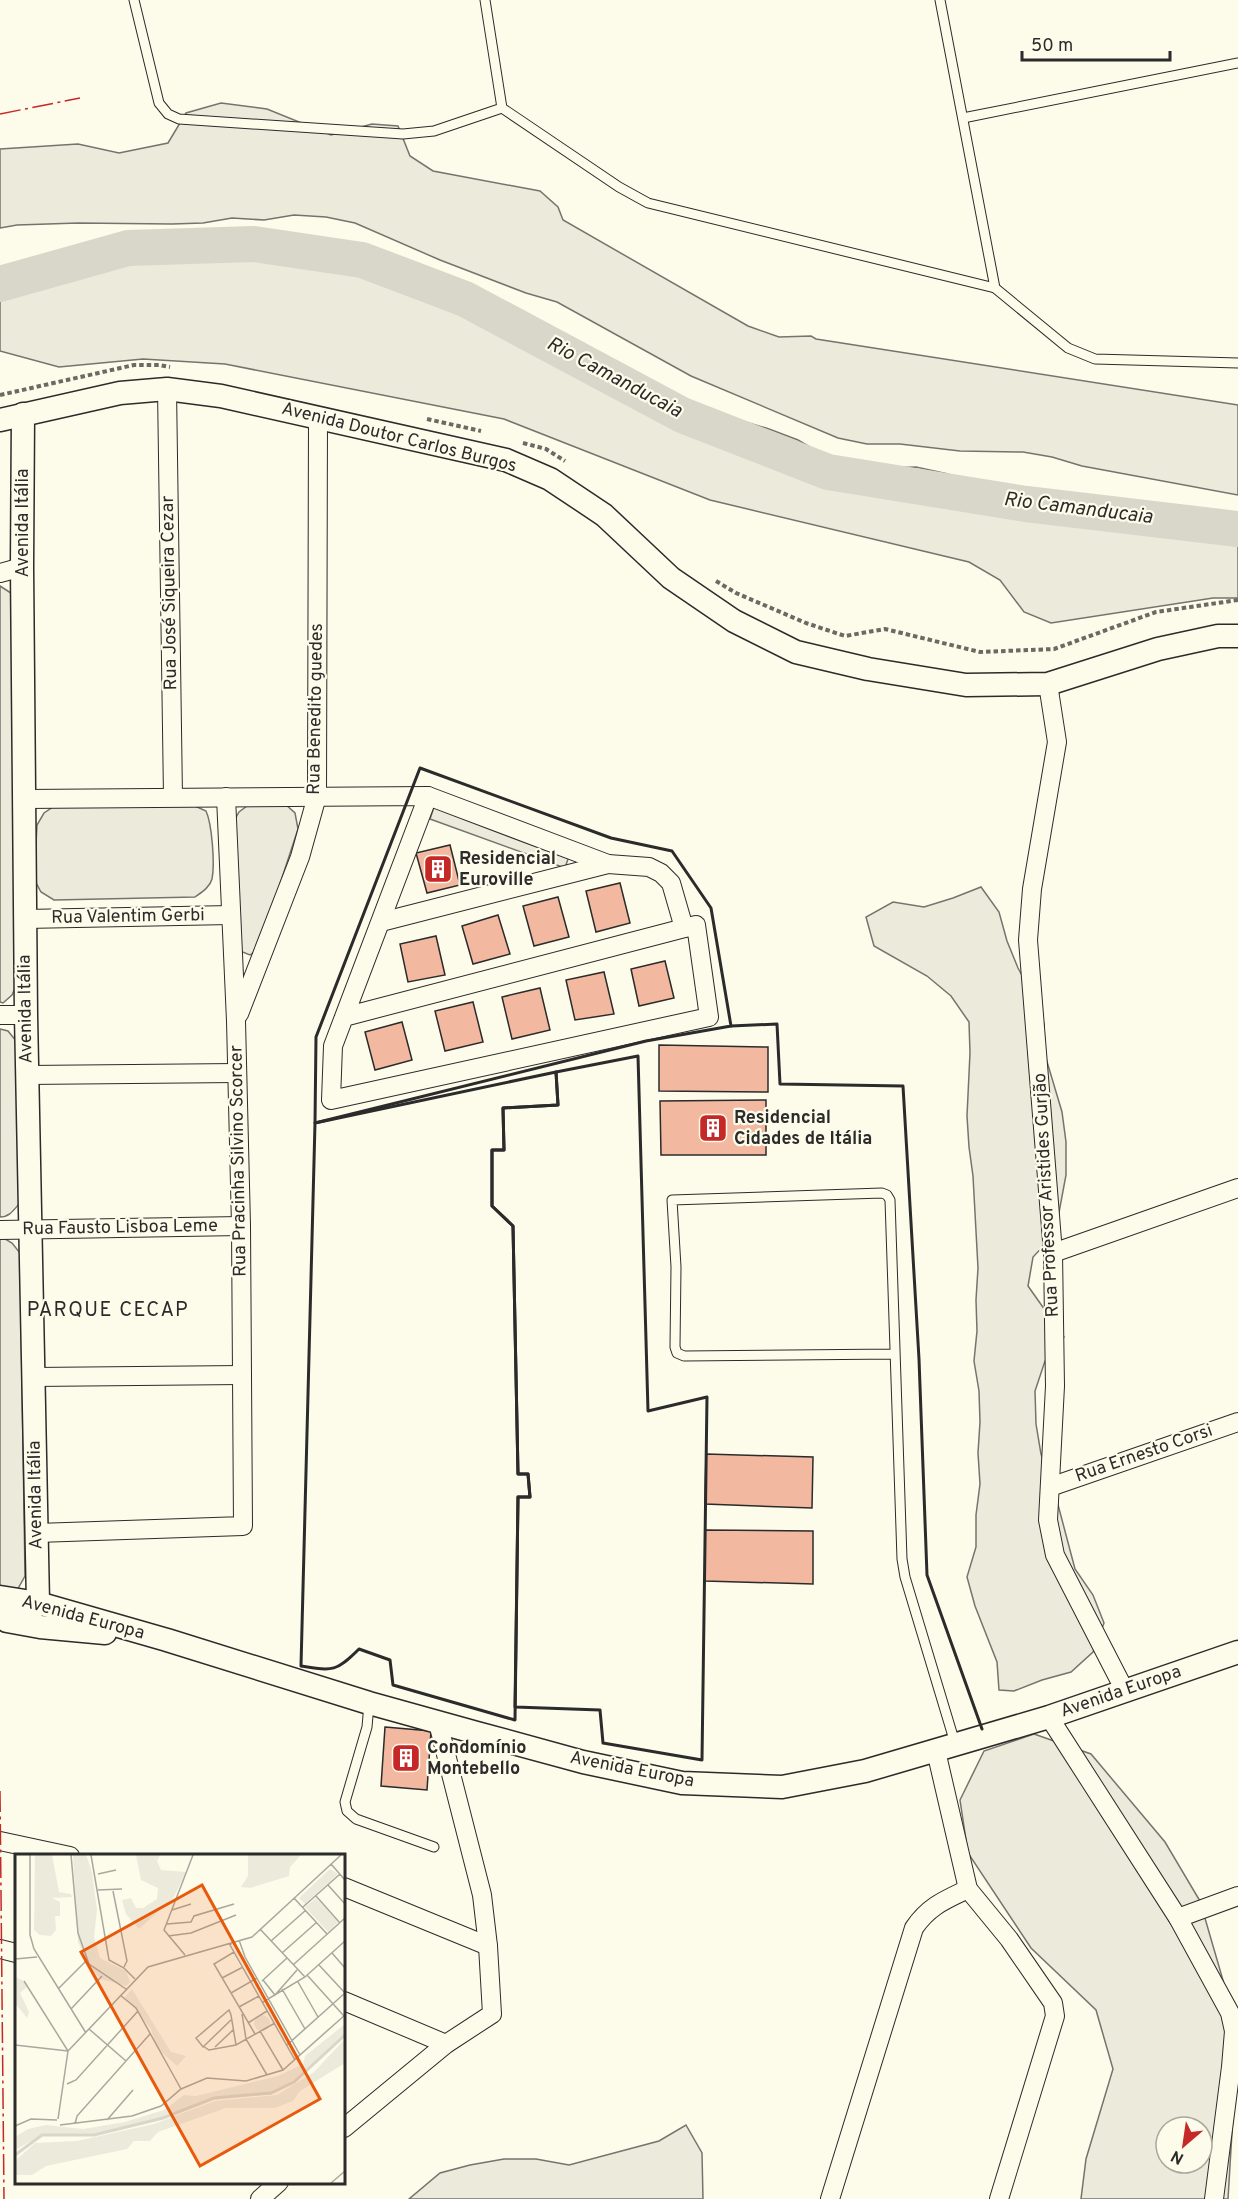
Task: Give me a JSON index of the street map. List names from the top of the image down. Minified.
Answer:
{"streets":{"street":["Avenida Doutor Carlos Burgos","Avenida Itália","Rua José Siqueira Cezar","Rua Benedito guedes","Rua Valentim Gerbi","Rua Pracinha Silvino Scorcer","Rua Professor Aristides Gurjão","Rua Fausto Lisboa Leme","Rua Ernesto Corsi","Avenida Europa"]},"crossings":[["Avenida Doutor Carlos Burgos","Avenida Itália"],["Avenida Doutor Carlos Burgos","Rua José Siqueira Cezar"],["Avenida Doutor Carlos Burgos","Rua Benedito guedes"],["Avenida Doutor Carlos Burgos","Rua Professor Aristides Gurjão"],["Avenida Itália","Rua Valentim Gerbi"],["Avenida Itália","Rua Pracinha Silvino Scorcer"],["Avenida Itália","Rua Fausto Lisboa Leme"],["Avenida Itália","Avenida Europa"],["Rua Benedito guedes","Rua Pracinha Silvino Scorcer"],["Rua Valentim Gerbi","Rua Pracinha Silvino Scorcer"],["Rua Pracinha Silvino Scorcer","Rua Fausto Lisboa Leme"],["Rua Professor Aristides Gurjão","Rua Ernesto Corsi"],["Rua Professor Aristides Gurjão","Avenida Europa"]],"districts":["PARQUE CECAP"],"water":["Rio Camanducaia"],"places":{"building":["Residencial Euroville","Residencial Cidades de Itália","Condomínio Montebello"]},"scale_bar":"50 m","north":"bottom left"}
